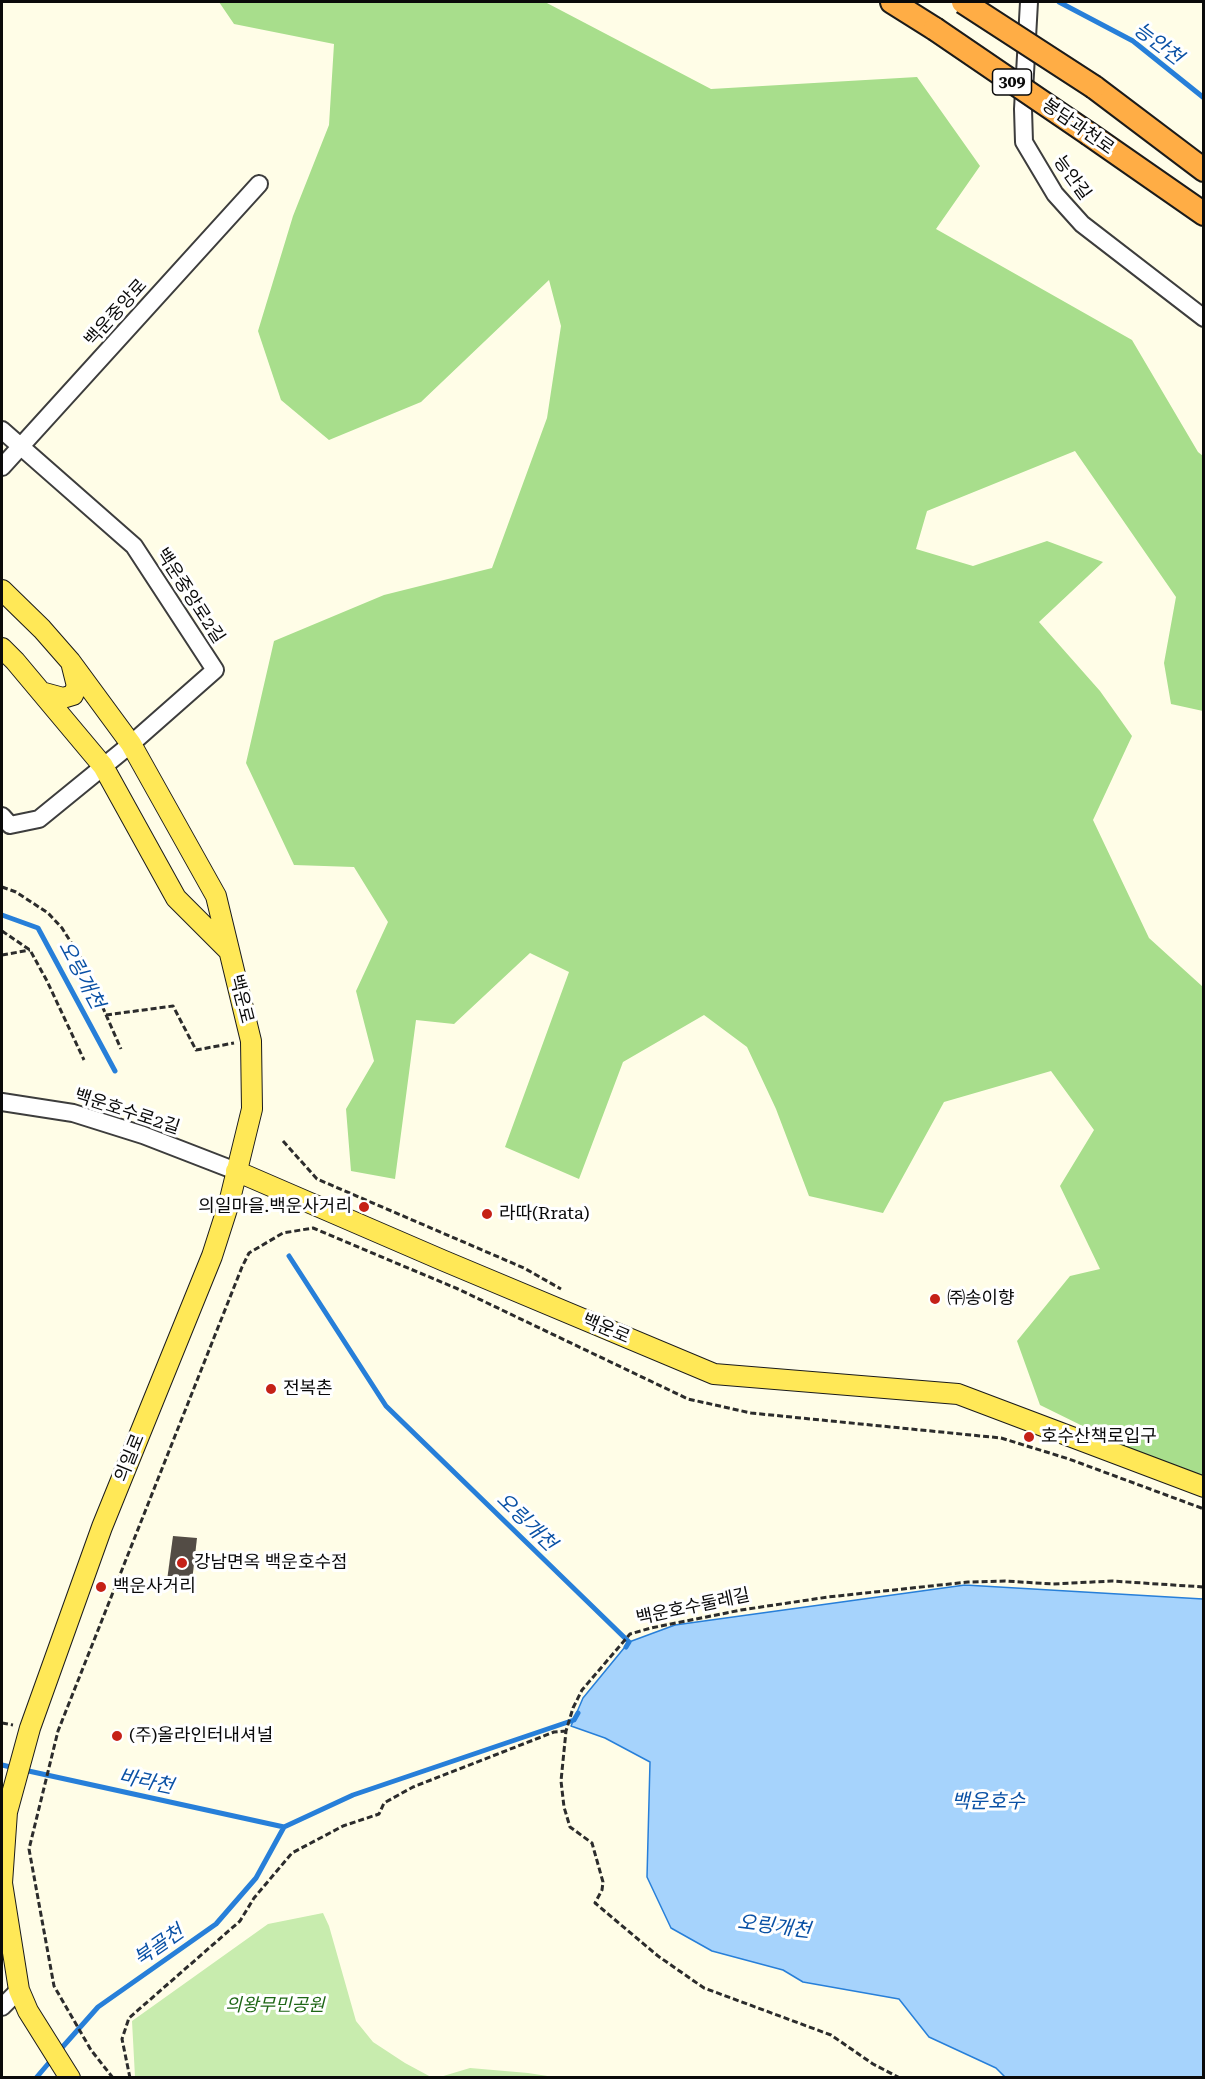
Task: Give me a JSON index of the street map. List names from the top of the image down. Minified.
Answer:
{"streets":{"highway":["309","봉담과천로"],"main road":["백운로","의일로"],"street":["능안길","백운중앙로","백운중앙로2길","백운호수로2길"],"path":["백운호수둘레길"]},"crossings":[["백운중앙로","백운중앙로2길"],["백운중앙로2길","백운로"],["백운로","백운호수로2길"],["백운로","의일로"],["백운호수로2길","의일로"]],"water":["능안천","오링개천","바라천","백운호수","북골천"],"parks":["의왕무민공원"],"places":["의일마을.백운사거리","라따(Rrata)","㈜송이향","전복촌","호수산책로입구","강남면옥 백운호수점","백운사거리","(주)올라인터내셔널"]}
